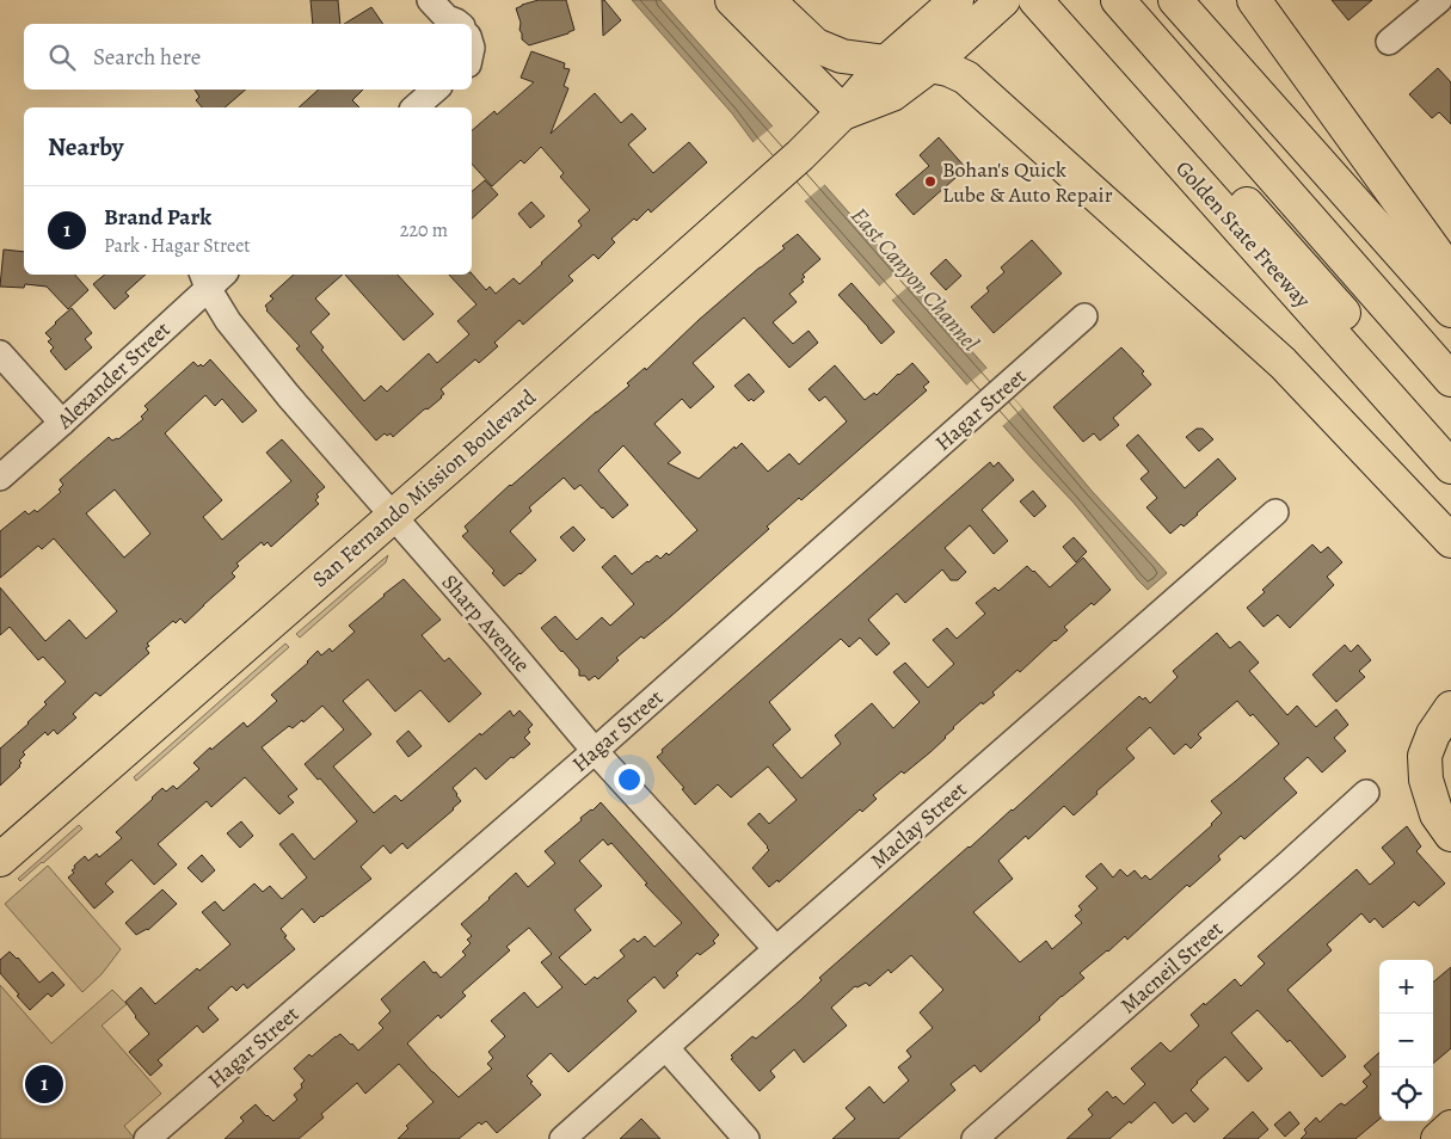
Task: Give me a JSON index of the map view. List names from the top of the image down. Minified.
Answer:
{"streets":{"main road":["Golden State Freeway","San Fernando Mission Boulevard"],"street":["Alexander Street","Hagar Street","Sharp Avenue","Maclay Street","Macneil Street"]},"crossings":[["Alexander Street","Sharp Avenue"],["Hagar Street","Sharp Avenue"],["San Fernando Mission Boulevard","Sharp Avenue"],["Sharp Avenue","Maclay Street"]],"water":["East Canyon Channel"],"places":["Bohan's Quick Lube & Auto Repair"],"page":{"search":"Search here","heading":"Nearby","list":[{"mark":"1","name":"Brand Park","note":"Park · Hagar Street","value":"220 m"}],"map_buttons":["+","−"],"pins":"1"}}
